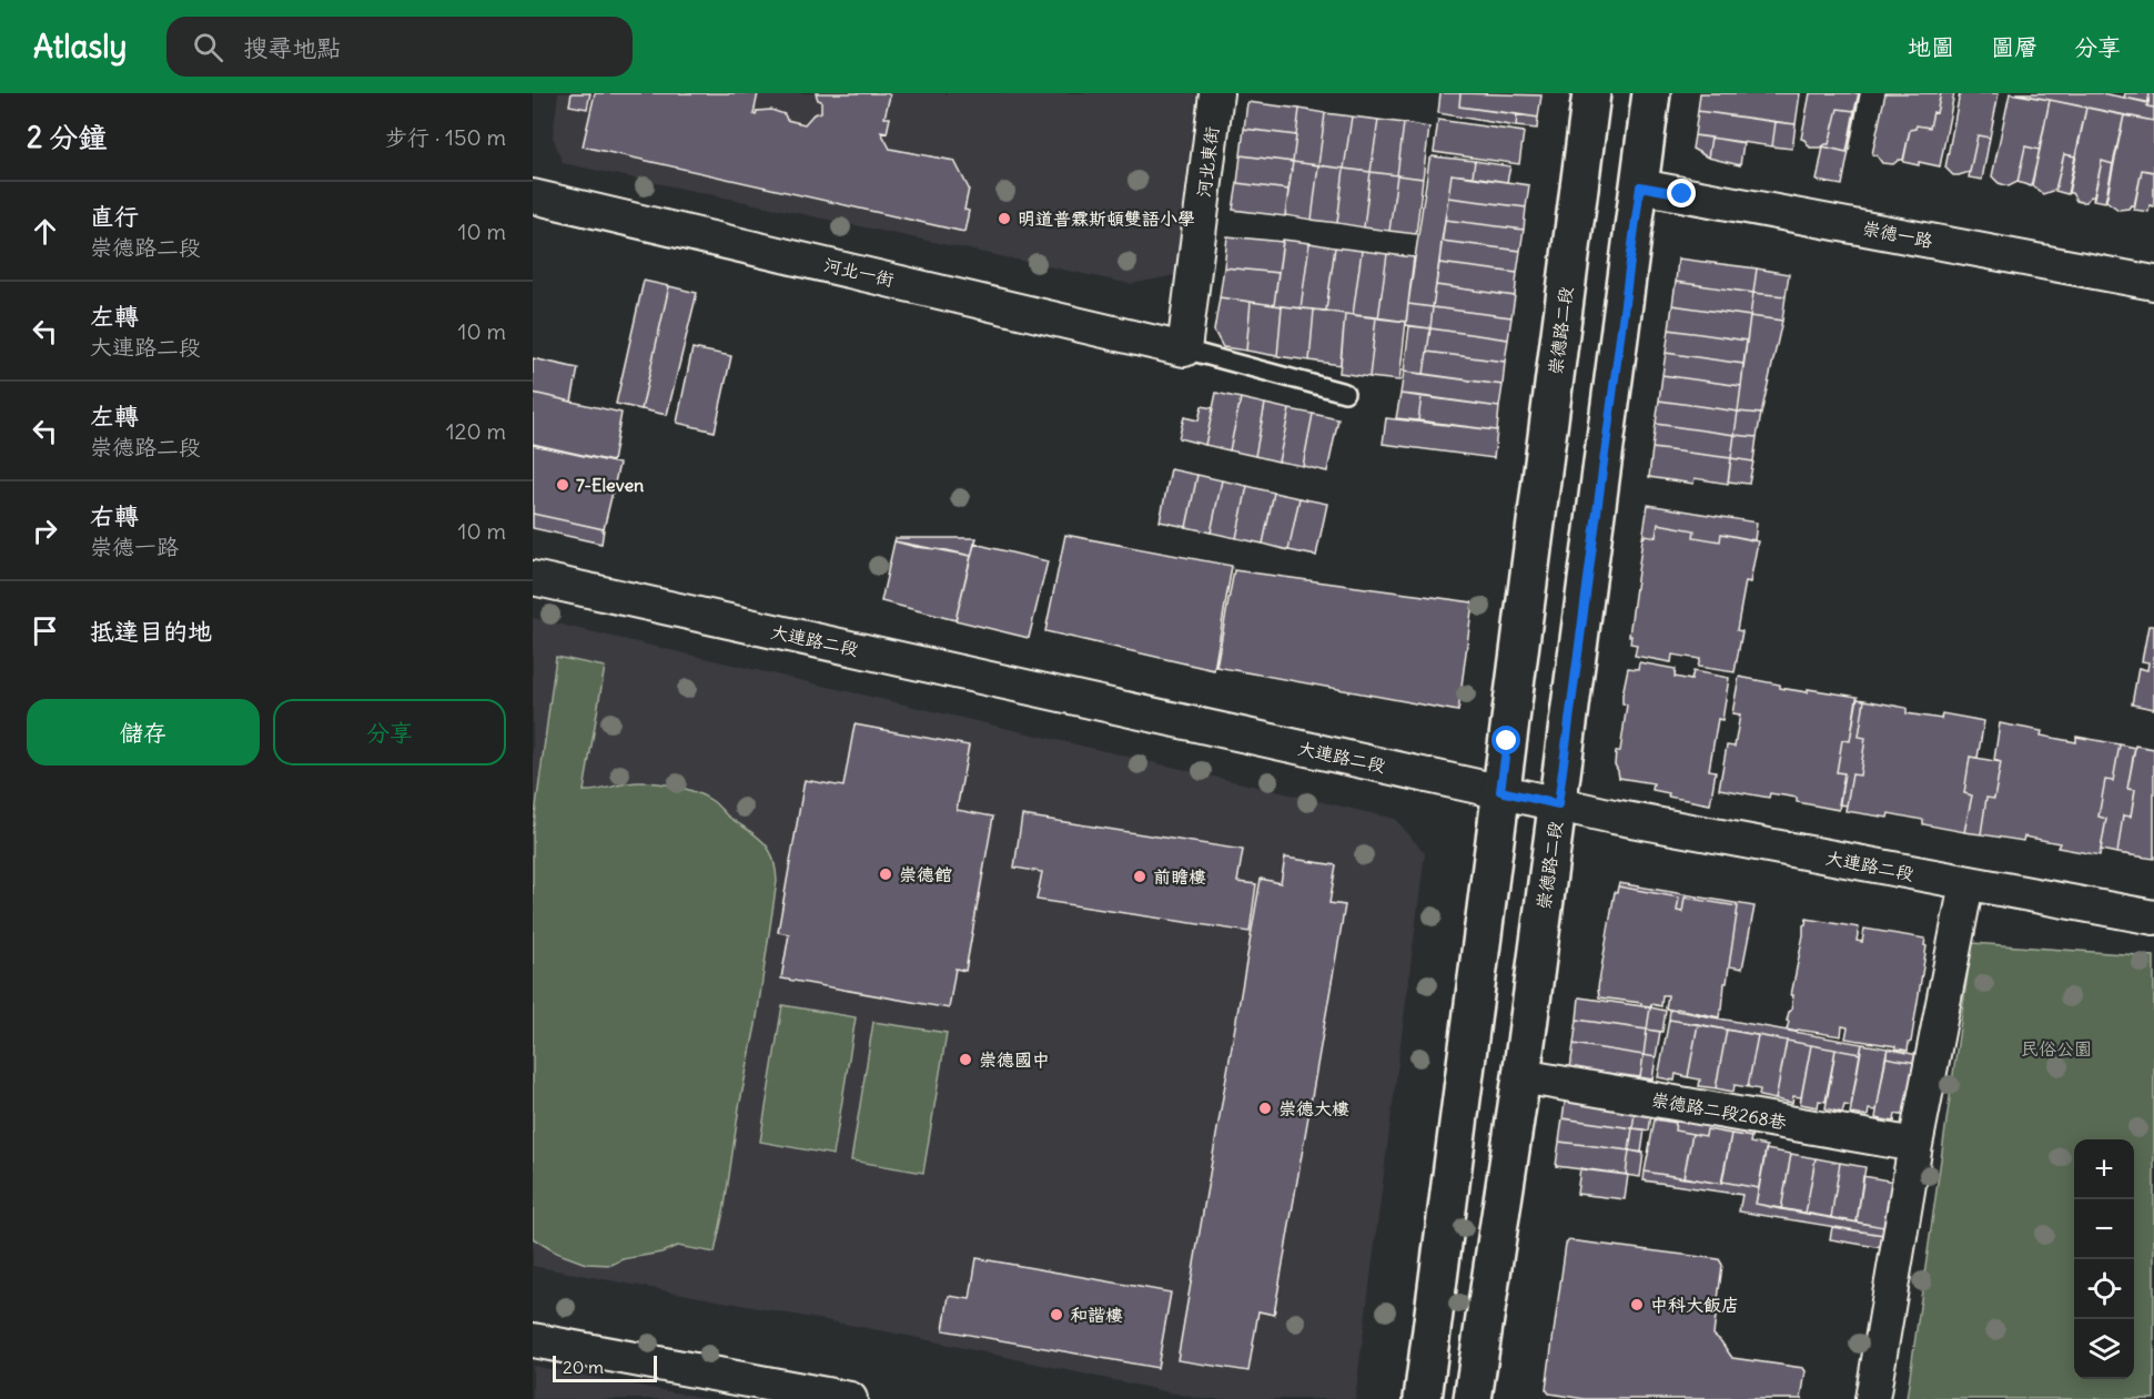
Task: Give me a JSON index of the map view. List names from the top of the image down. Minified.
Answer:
{"streets":{"main road":["崇德路二段"],"street":["河北東街","崇德一路","河北一街","大連路二段","崇德路二段268巷"]},"crossings":[["河北東街","河北一街"],["崇德一路","崇德路二段"],["崇德路二段","大連路二段"],["崇德路二段","崇德路二段268巷"]],"parks":["民俗公園"],"places":["明道普霖斯頓雙語小學","7-Eleven","崇德館","前瞻樓","崇德國中","崇德大樓","中科大飯店","和諧樓"],"scale_bar":"20 m","page":{"header":"Atlasly","search":"搜尋地點","nav":["地圖","圖層","分享"],"heading":["2 分鐘","步行 · 150 m"],"list":[["直行","崇德路二段","10 m"],["左轉","大連路二段","10 m"],["左轉","崇德路二段","120 m"],["右轉","崇德一路","10 m"],"抵達目的地"],"buttons":["儲存","分享"],"map_buttons":["+","−"],"scale":"20 m"}}
